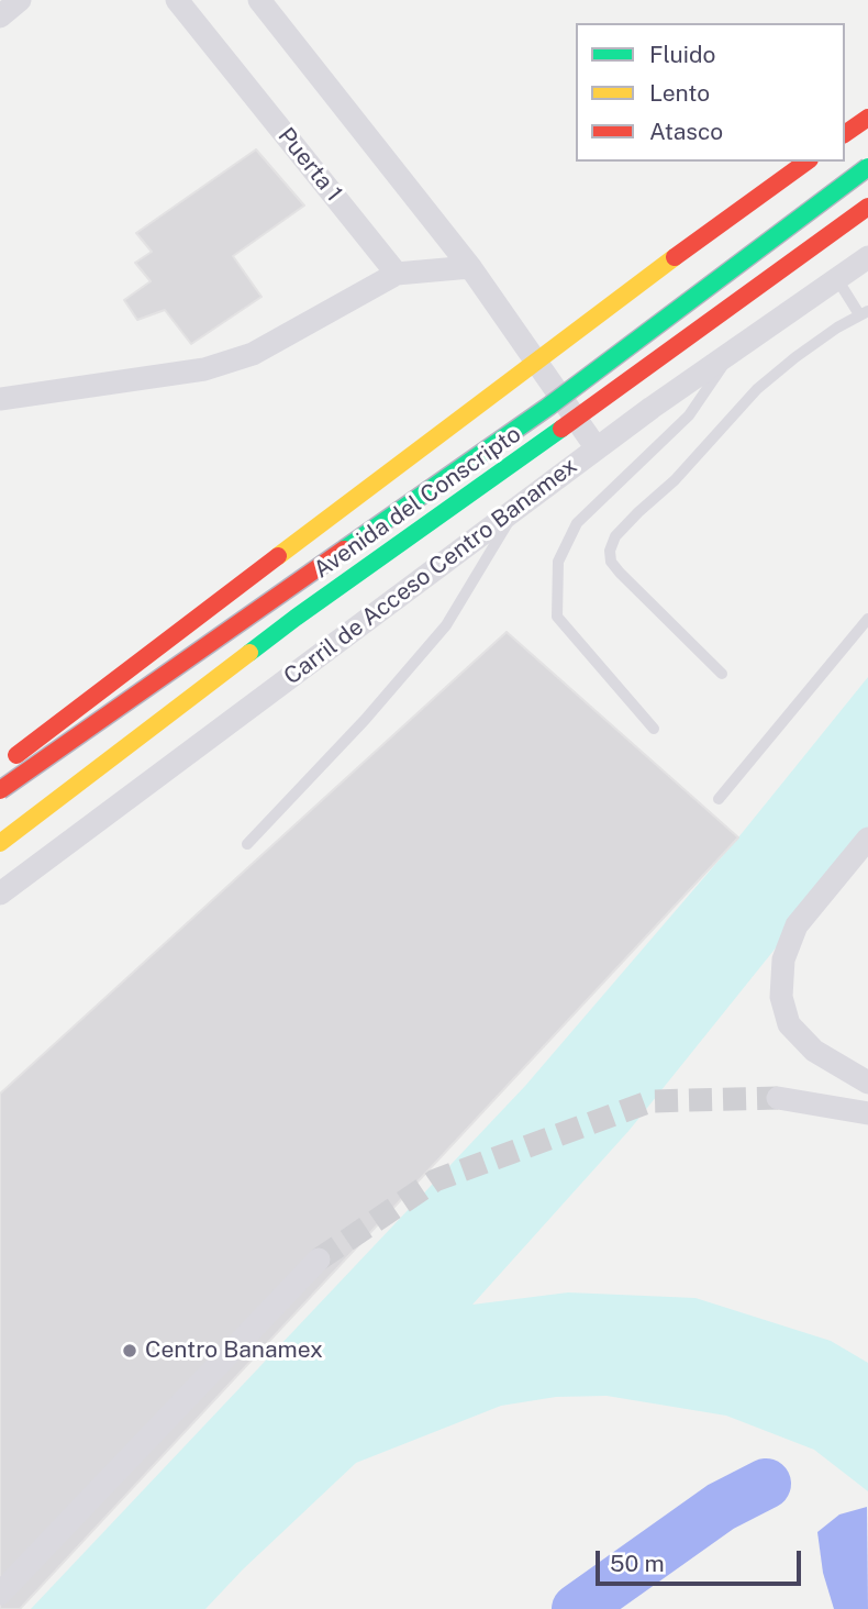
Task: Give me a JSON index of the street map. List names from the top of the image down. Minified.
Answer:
{"streets":{"main road":["Avenida del Conscripto"],"street":["Puerta 1","Carril de Acceso Centro Banamex"]},"places":["Centro Banamex"],"legend":["Fluido","Lento","Atasco"],"scale_bar":"50 m"}
